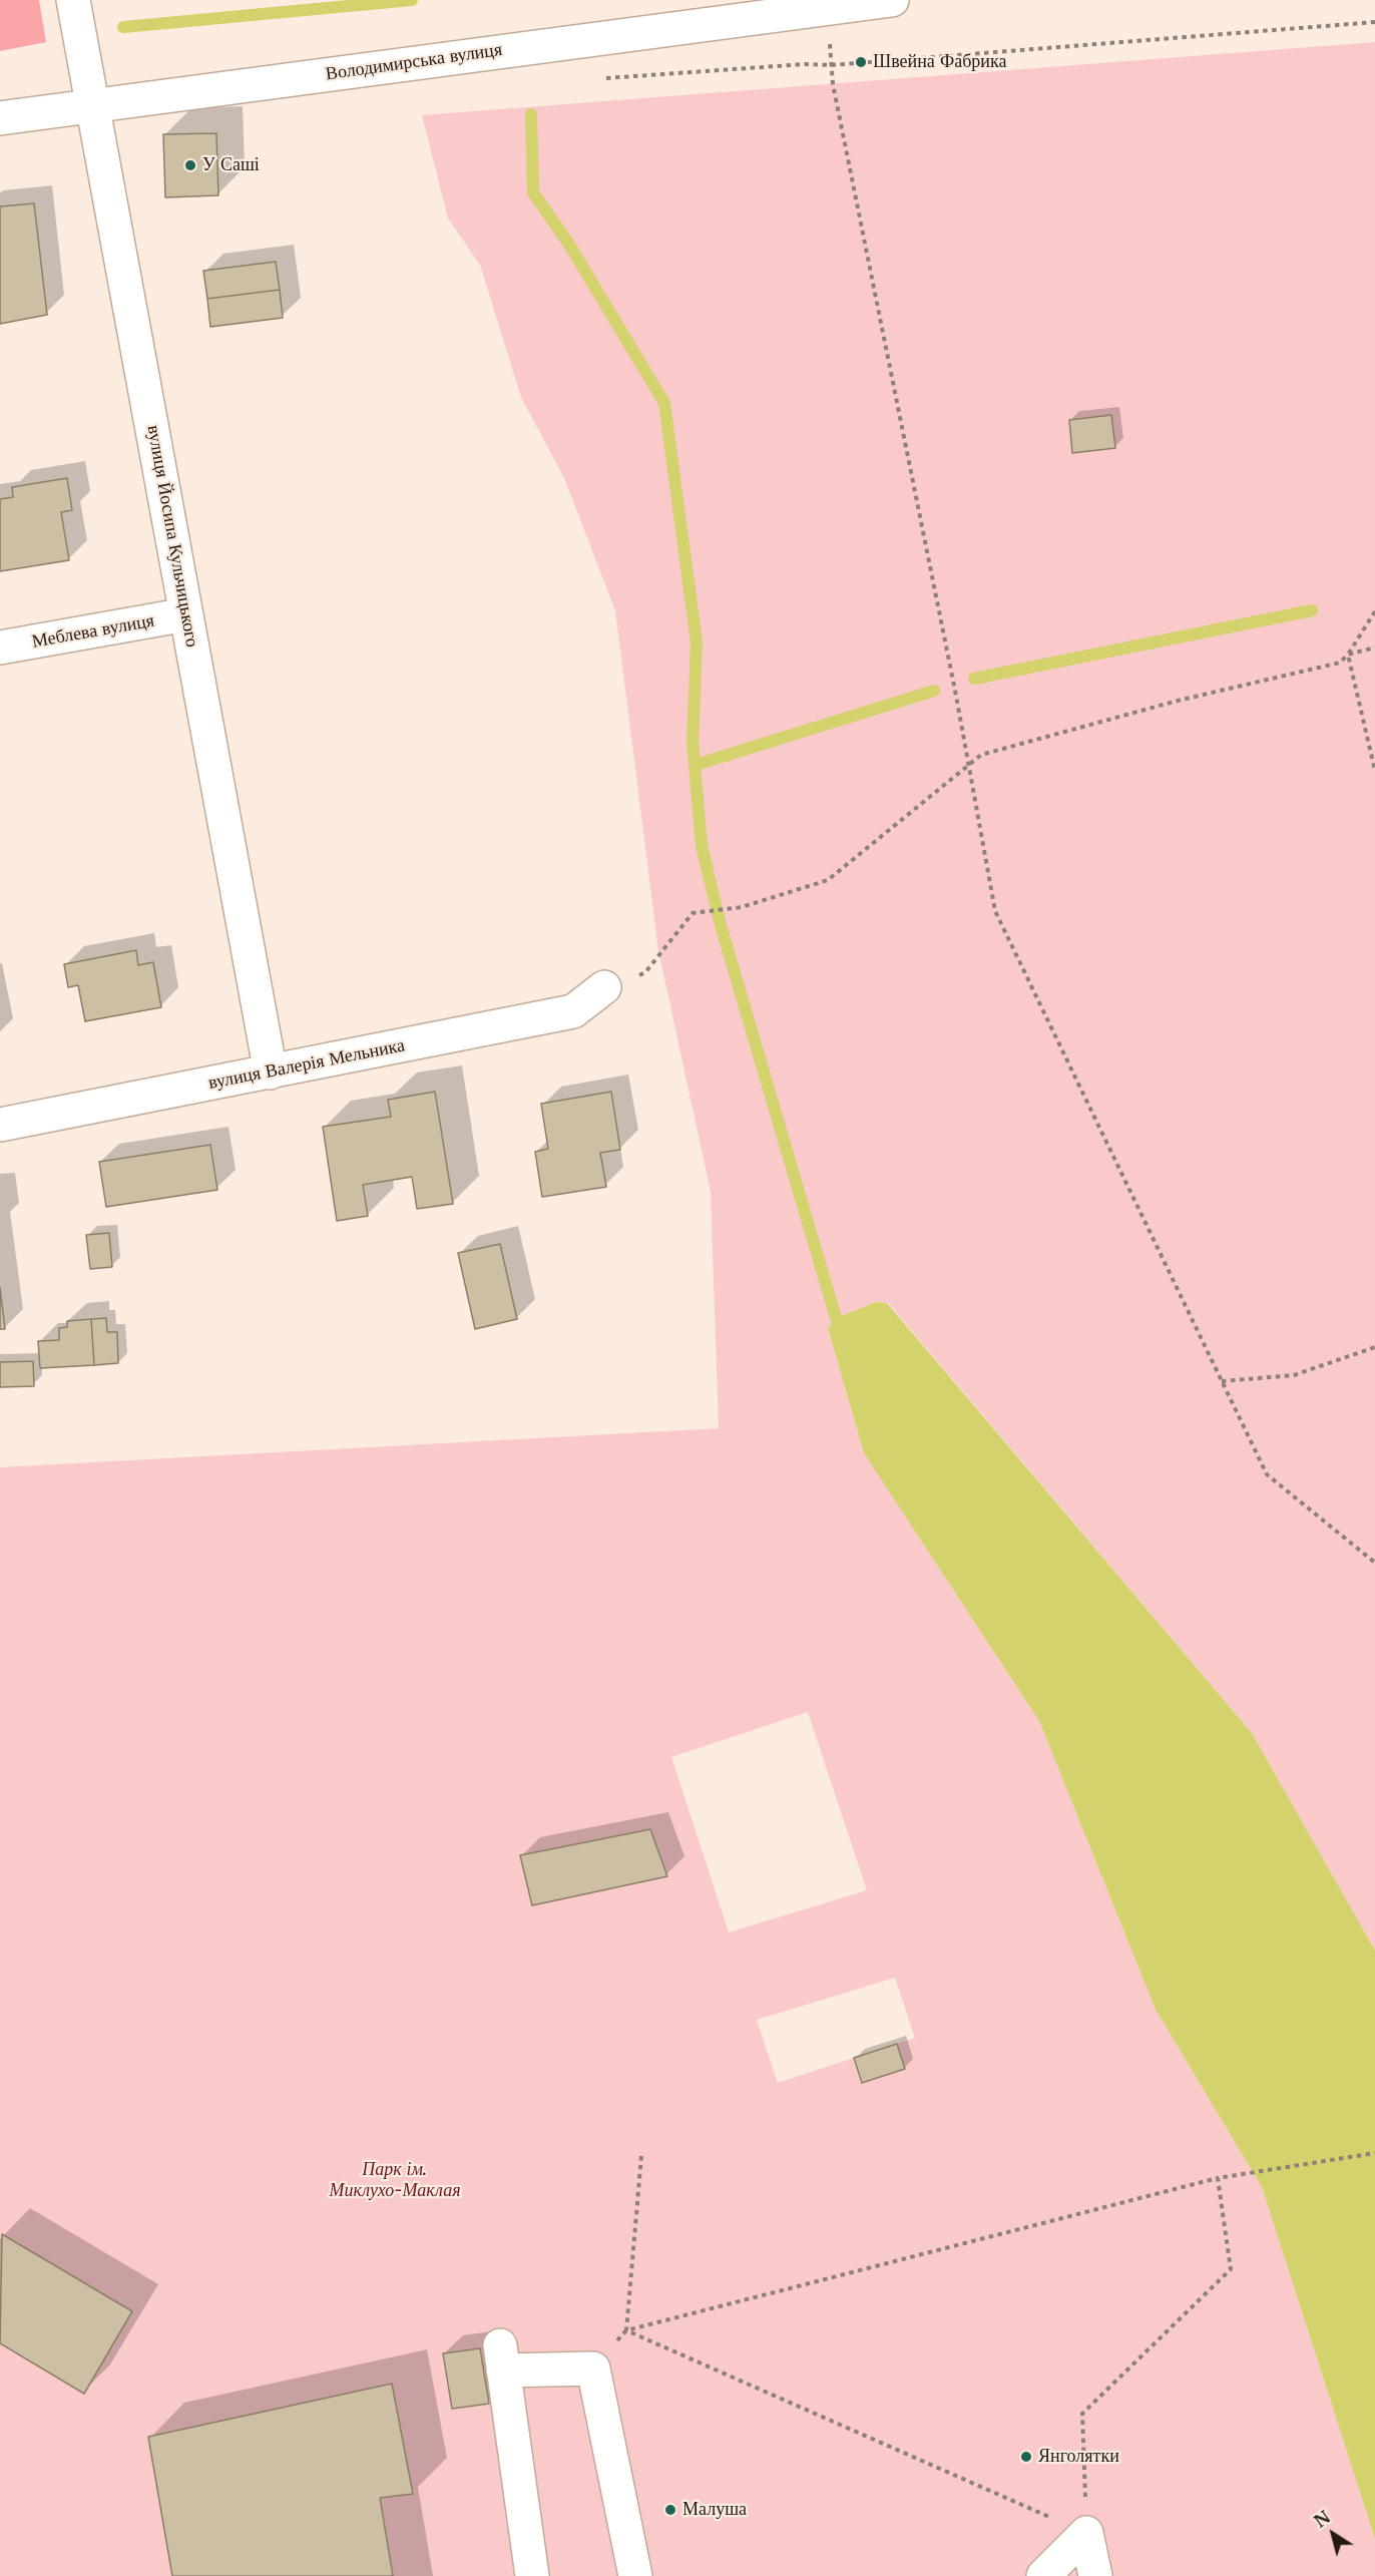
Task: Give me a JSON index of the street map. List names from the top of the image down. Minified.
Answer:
{"streets":{"street":["Володимирська вулиця","вулиця Йосипа Кульчицького","Меблева вулиця","вулиця Валерія Мельника"]},"crossings":[["Володимирська вулиця","вулиця Йосипа Кульчицького"],["вулиця Йосипа Кульчицького","Меблева вулиця"],["вулиця Йосипа Кульчицького","вулиця Валерія Мельника"]],"parks":["Парк ім. Миклухо-Маклая"],"places":["Швейна Фабрика","У Саші","Янголятки","Малуша"],"north":"top left"}
